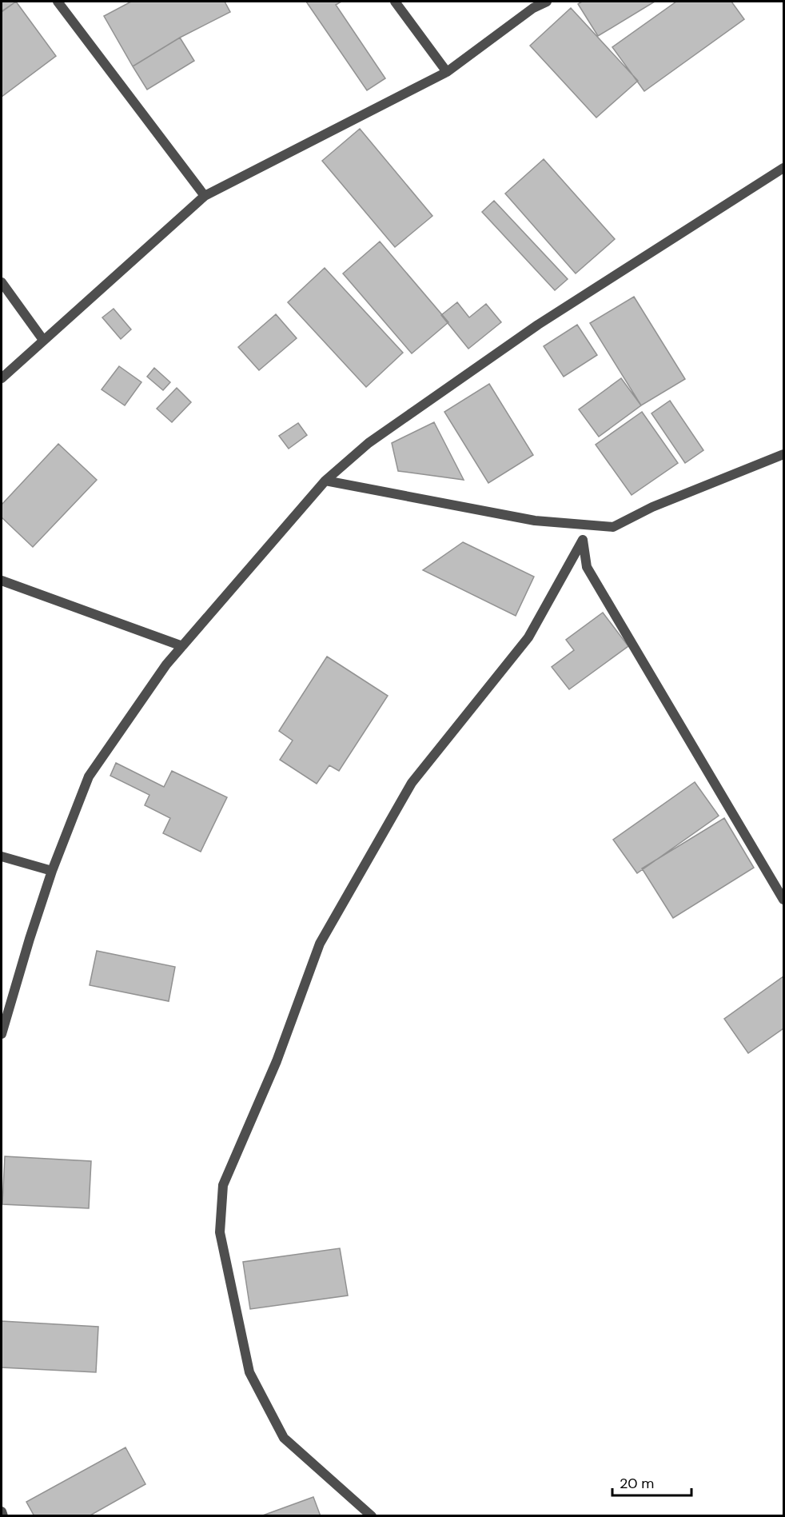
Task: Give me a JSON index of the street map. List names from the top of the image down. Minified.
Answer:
{"scale_bar":"20 m"}
